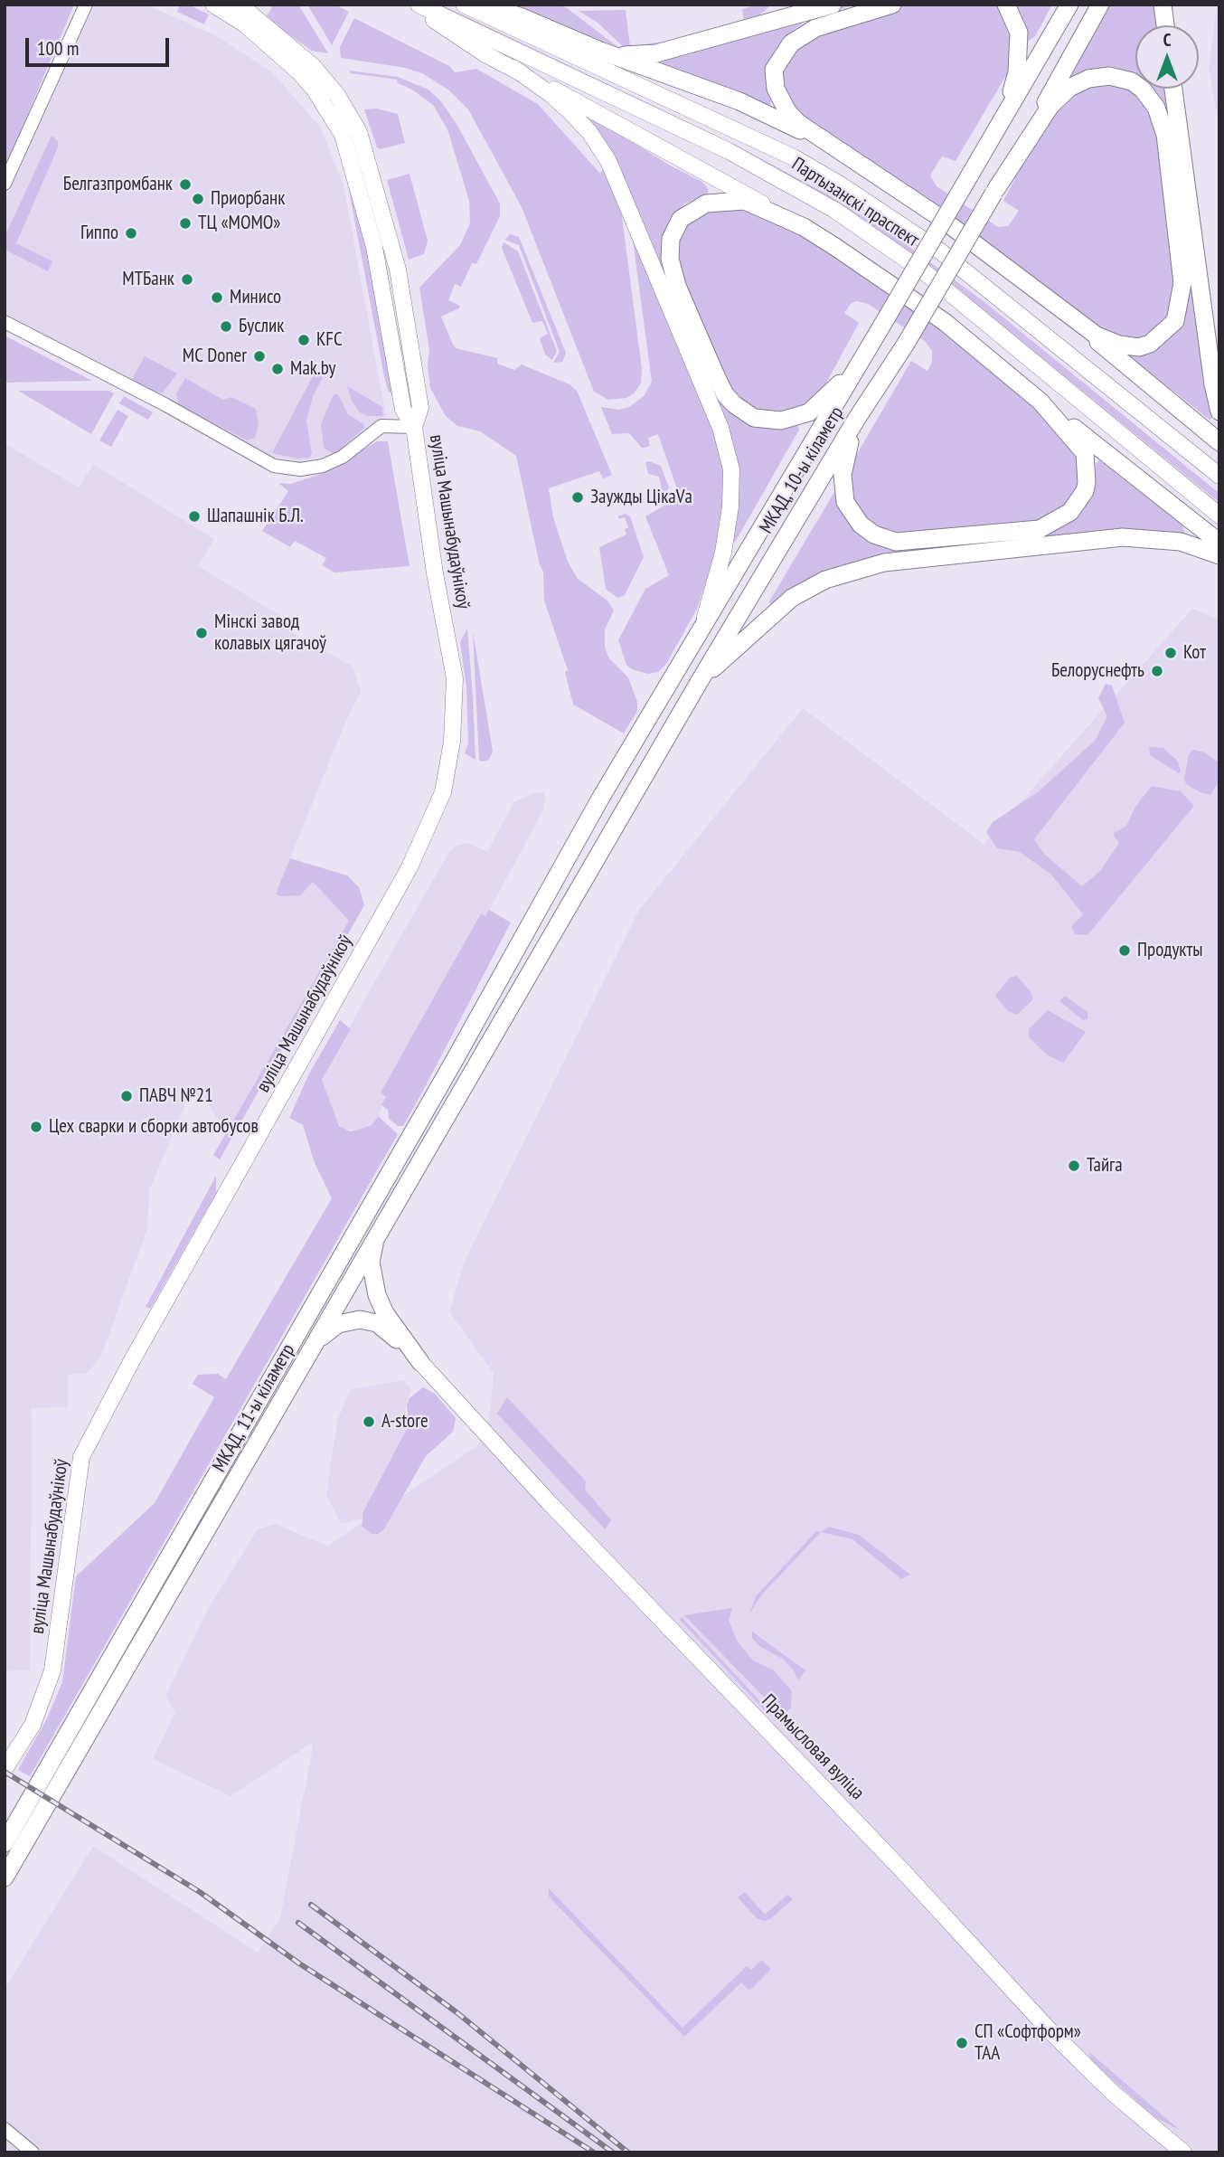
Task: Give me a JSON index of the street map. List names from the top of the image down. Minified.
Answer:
{"streets":{"highway":["МКАД, 10-ы кіламетр","МКАД, 11-ы кіламетр"],"main road":["Партызанскі праспект","вуліца Машынабудаўнікоў","Прамысловая вуліца"]},"crossings":[["МКАД, 10-ы кіламетр","МКАД, 11-ы кіламетр"]],"places":["Белгазпромбанк","Приорбанк","ТЦ «МОМО»","Гиппо","МТБанк","Минисо","Буслик","KFC","MC Doner","Mak.by","Заужды ЦікаVа","Шапашнік Б.Л.","Мінскі завод колавых цягачоў","Кот","Белоруснефть","Продукты","ПАВЧ №21","Цех сварки и сборки автобусов","Тайга","А-store","СП «Софтформ» ТАА"],"scale_bar":"100 m","north":"top"}
